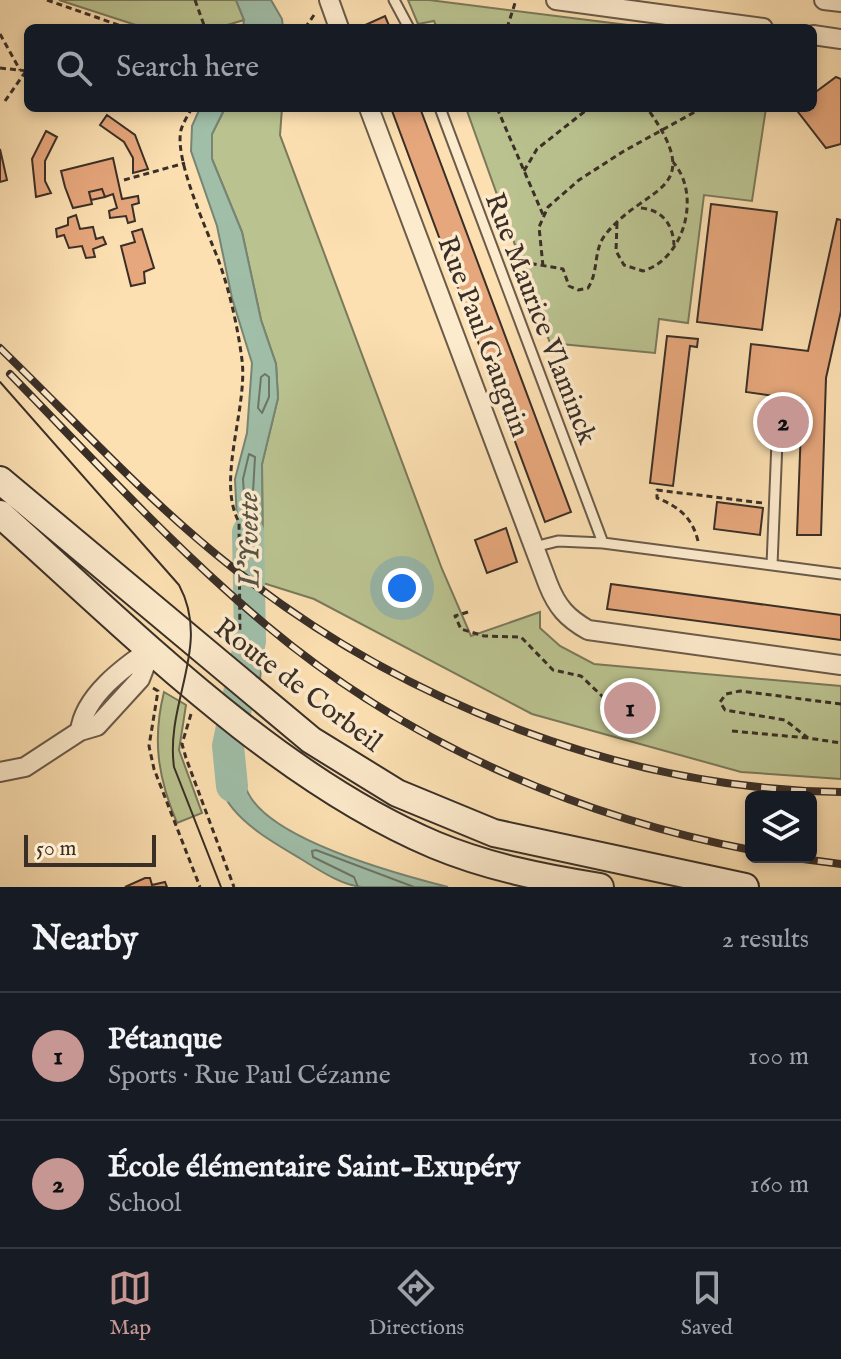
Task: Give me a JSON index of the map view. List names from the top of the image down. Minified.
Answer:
{"streets":{"main road":["Route de Corbeil"],"street":["Rue Paul Gauguin"],"lane":["Rue Maurice Vlaminck"]},"water":["L'Yvette"],"scale_bar":"50 m","page":{"search":"Search here","pins":["2","1"],"scale":"50 m","heading":["Nearby","2 results"],"list":[{"mark":"1","name":"Pétanque","note":"Sports · Rue Paul Cézanne","value":"100 m"},{"mark":"2","name":"École élémentaire Saint-Exupéry","note":"School","value":"160 m"}],"nav":["Map","Directions","Saved"]}}
